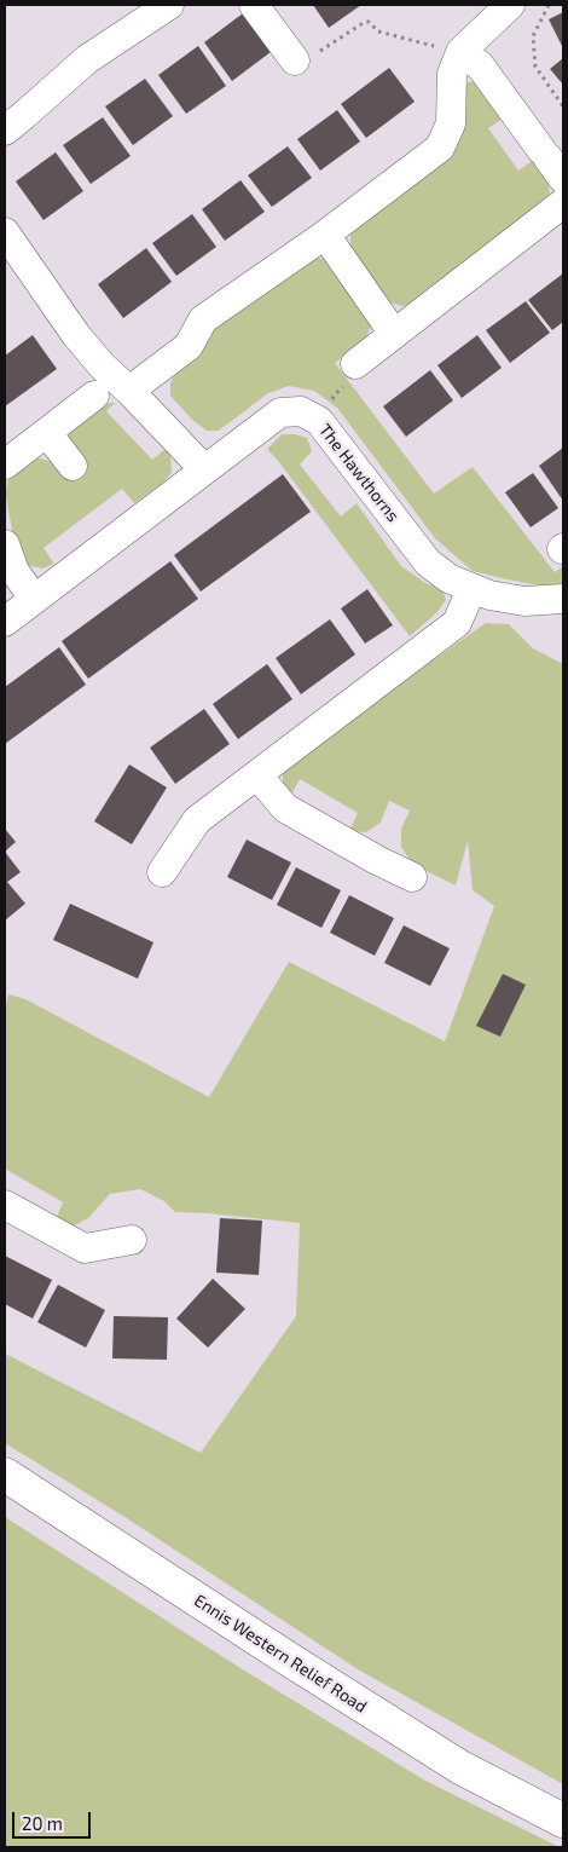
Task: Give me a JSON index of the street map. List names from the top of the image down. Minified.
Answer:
{"streets":{"main road":["Ennis Western Relief Road"],"street":["The Hawthorns"]},"scale_bar":"20 m"}
